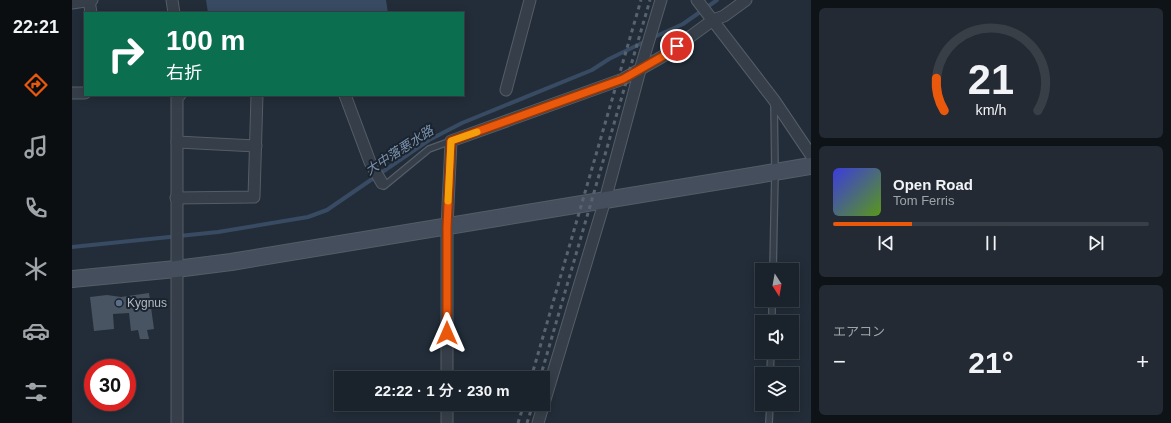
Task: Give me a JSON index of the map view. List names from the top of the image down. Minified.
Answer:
{"water":["大中落悪水路"],"places":["Kygnus"],"north":"bottom","page":{"tabs":"22:21","turn":["100 m","右折"],"song":["Open Road","Tom Ferris"],"tile":"エアコン","heat":["−","21°","+"],"limit":"30","trip":"22:22 · 1 分 · 230 m","gauge":["21","km/h"]}}
